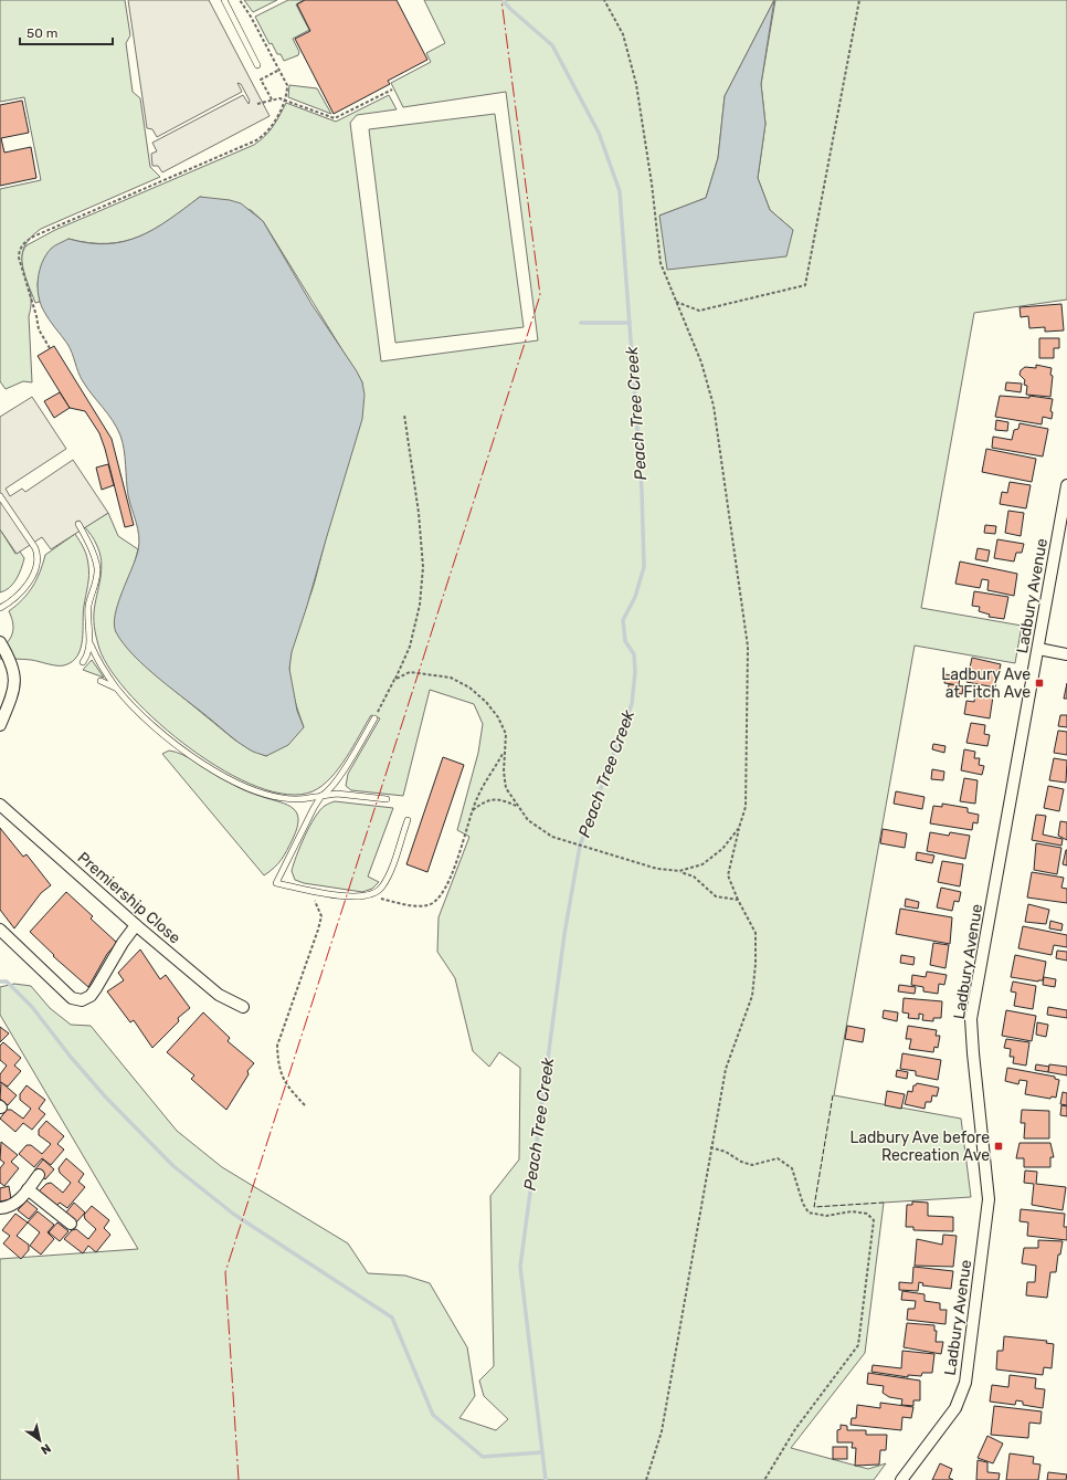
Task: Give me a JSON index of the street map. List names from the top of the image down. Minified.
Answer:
{"streets":{"street":["Ladbury Avenue","Premiership Close"]},"water":["Peach Tree Creek"],"places":{"transit":["Ladbury Ave at Fitch Ave","Ladbury Ave before Recreation Ave"]},"scale_bar":"50 m","north":"bottom right"}
